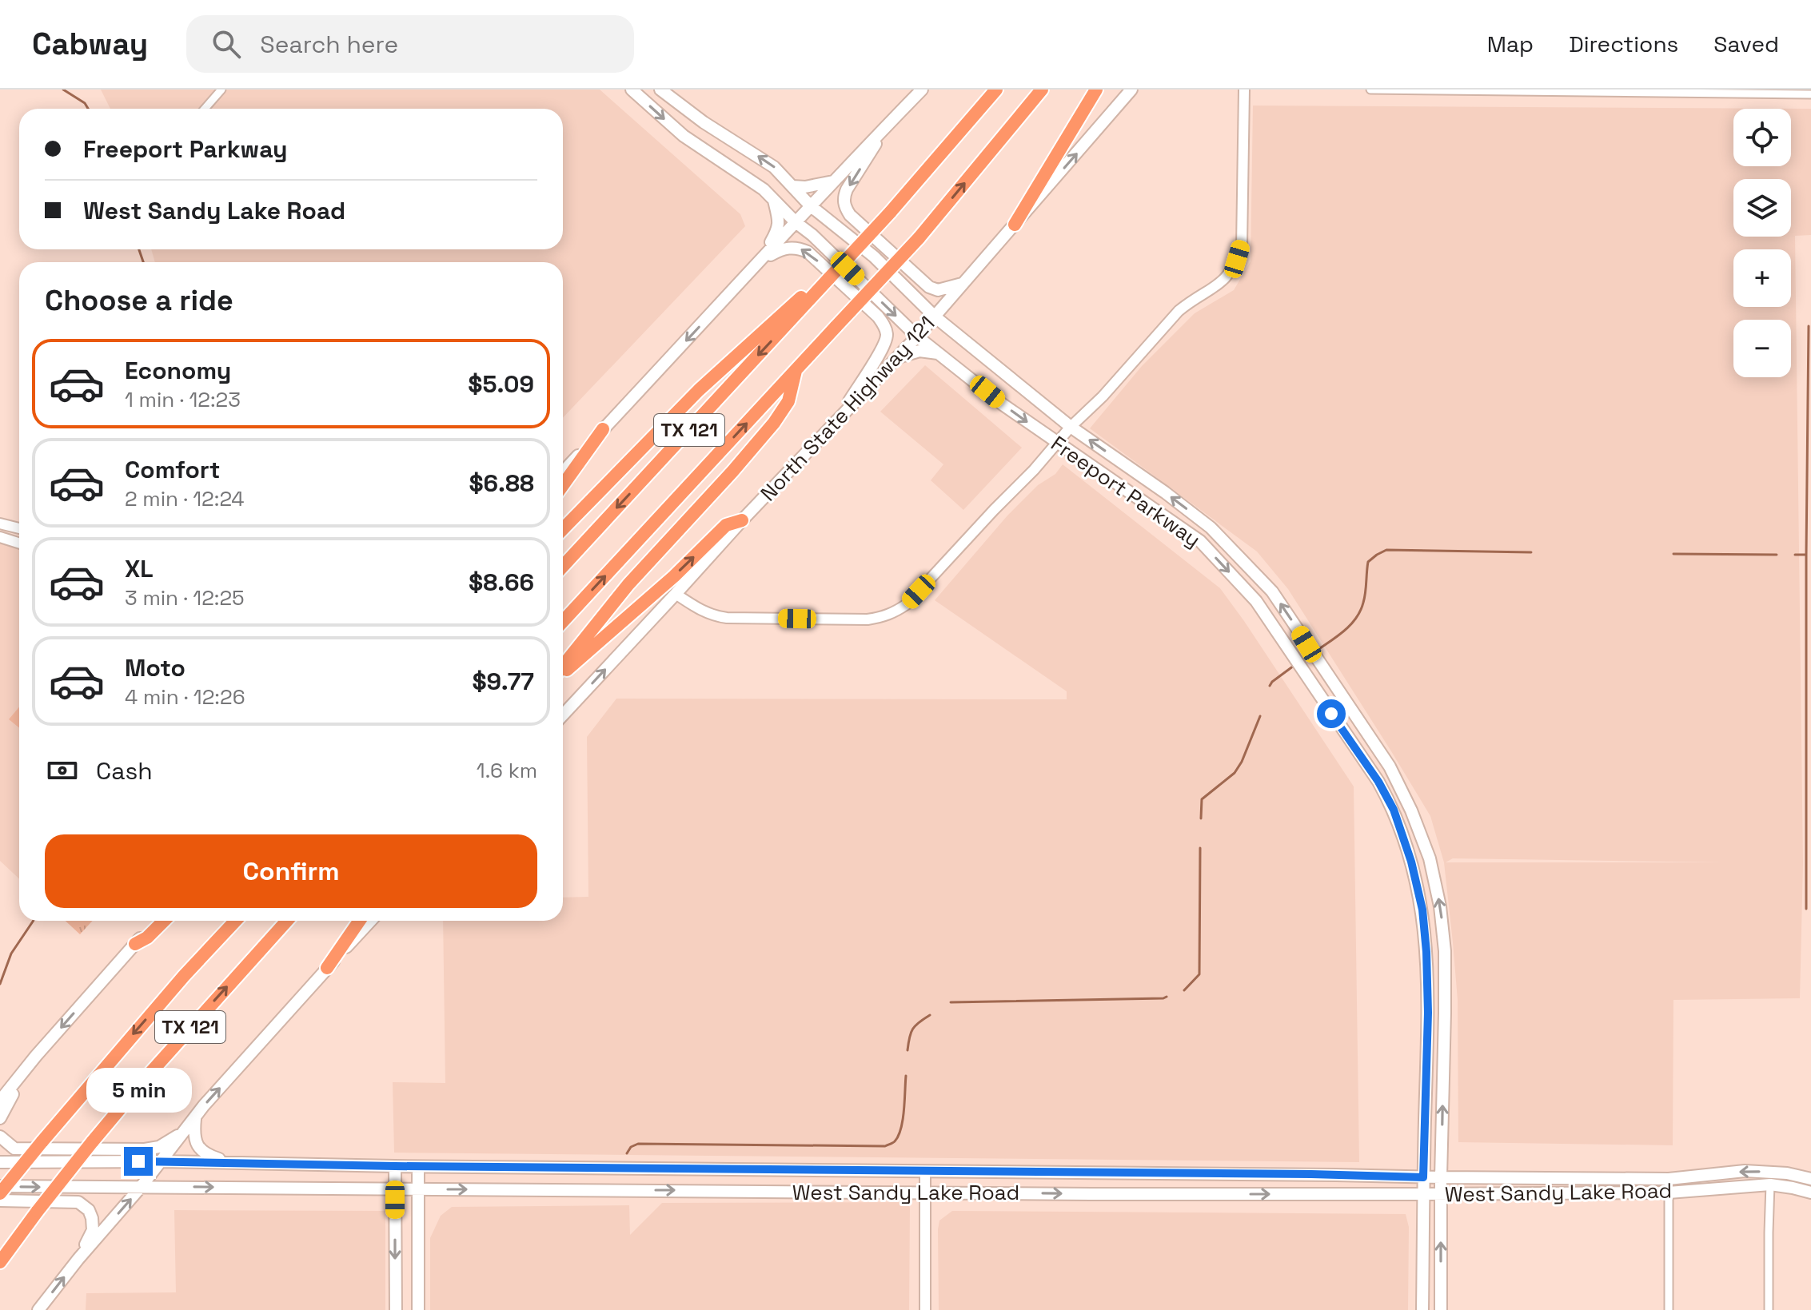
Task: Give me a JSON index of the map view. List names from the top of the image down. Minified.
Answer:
{"streets":{"highway":["TX 121"],"main road":["North State Highway 121","Freeport Parkway","West Sandy Lake Road"]},"crossings":[["North State Highway 121","Freeport Parkway"],["Freeport Parkway","West Sandy Lake Road"]],"one_way":["North State Highway 121"],"page":{"header":"Cabway","search":"Search here","nav":["Map","Directions","Saved"],"map_buttons":["+","−"],"banner":["Freeport Parkway","West Sandy Lake Road"],"heading":"Choose a ride","list":[{"name":"Economy","note":"1 min · 12:23","value":"$5.09"},{"name":"Comfort","note":"2 min · 12:24","value":"$6.88"},{"name":"XL","note":"3 min · 12:25","value":"$8.66"},{"name":"Moto","note":"4 min · 12:26","value":"$9.77"}],"pay":["Cash","1.6 km"],"buttons":"Confirm","bubble":"5 min"}}
